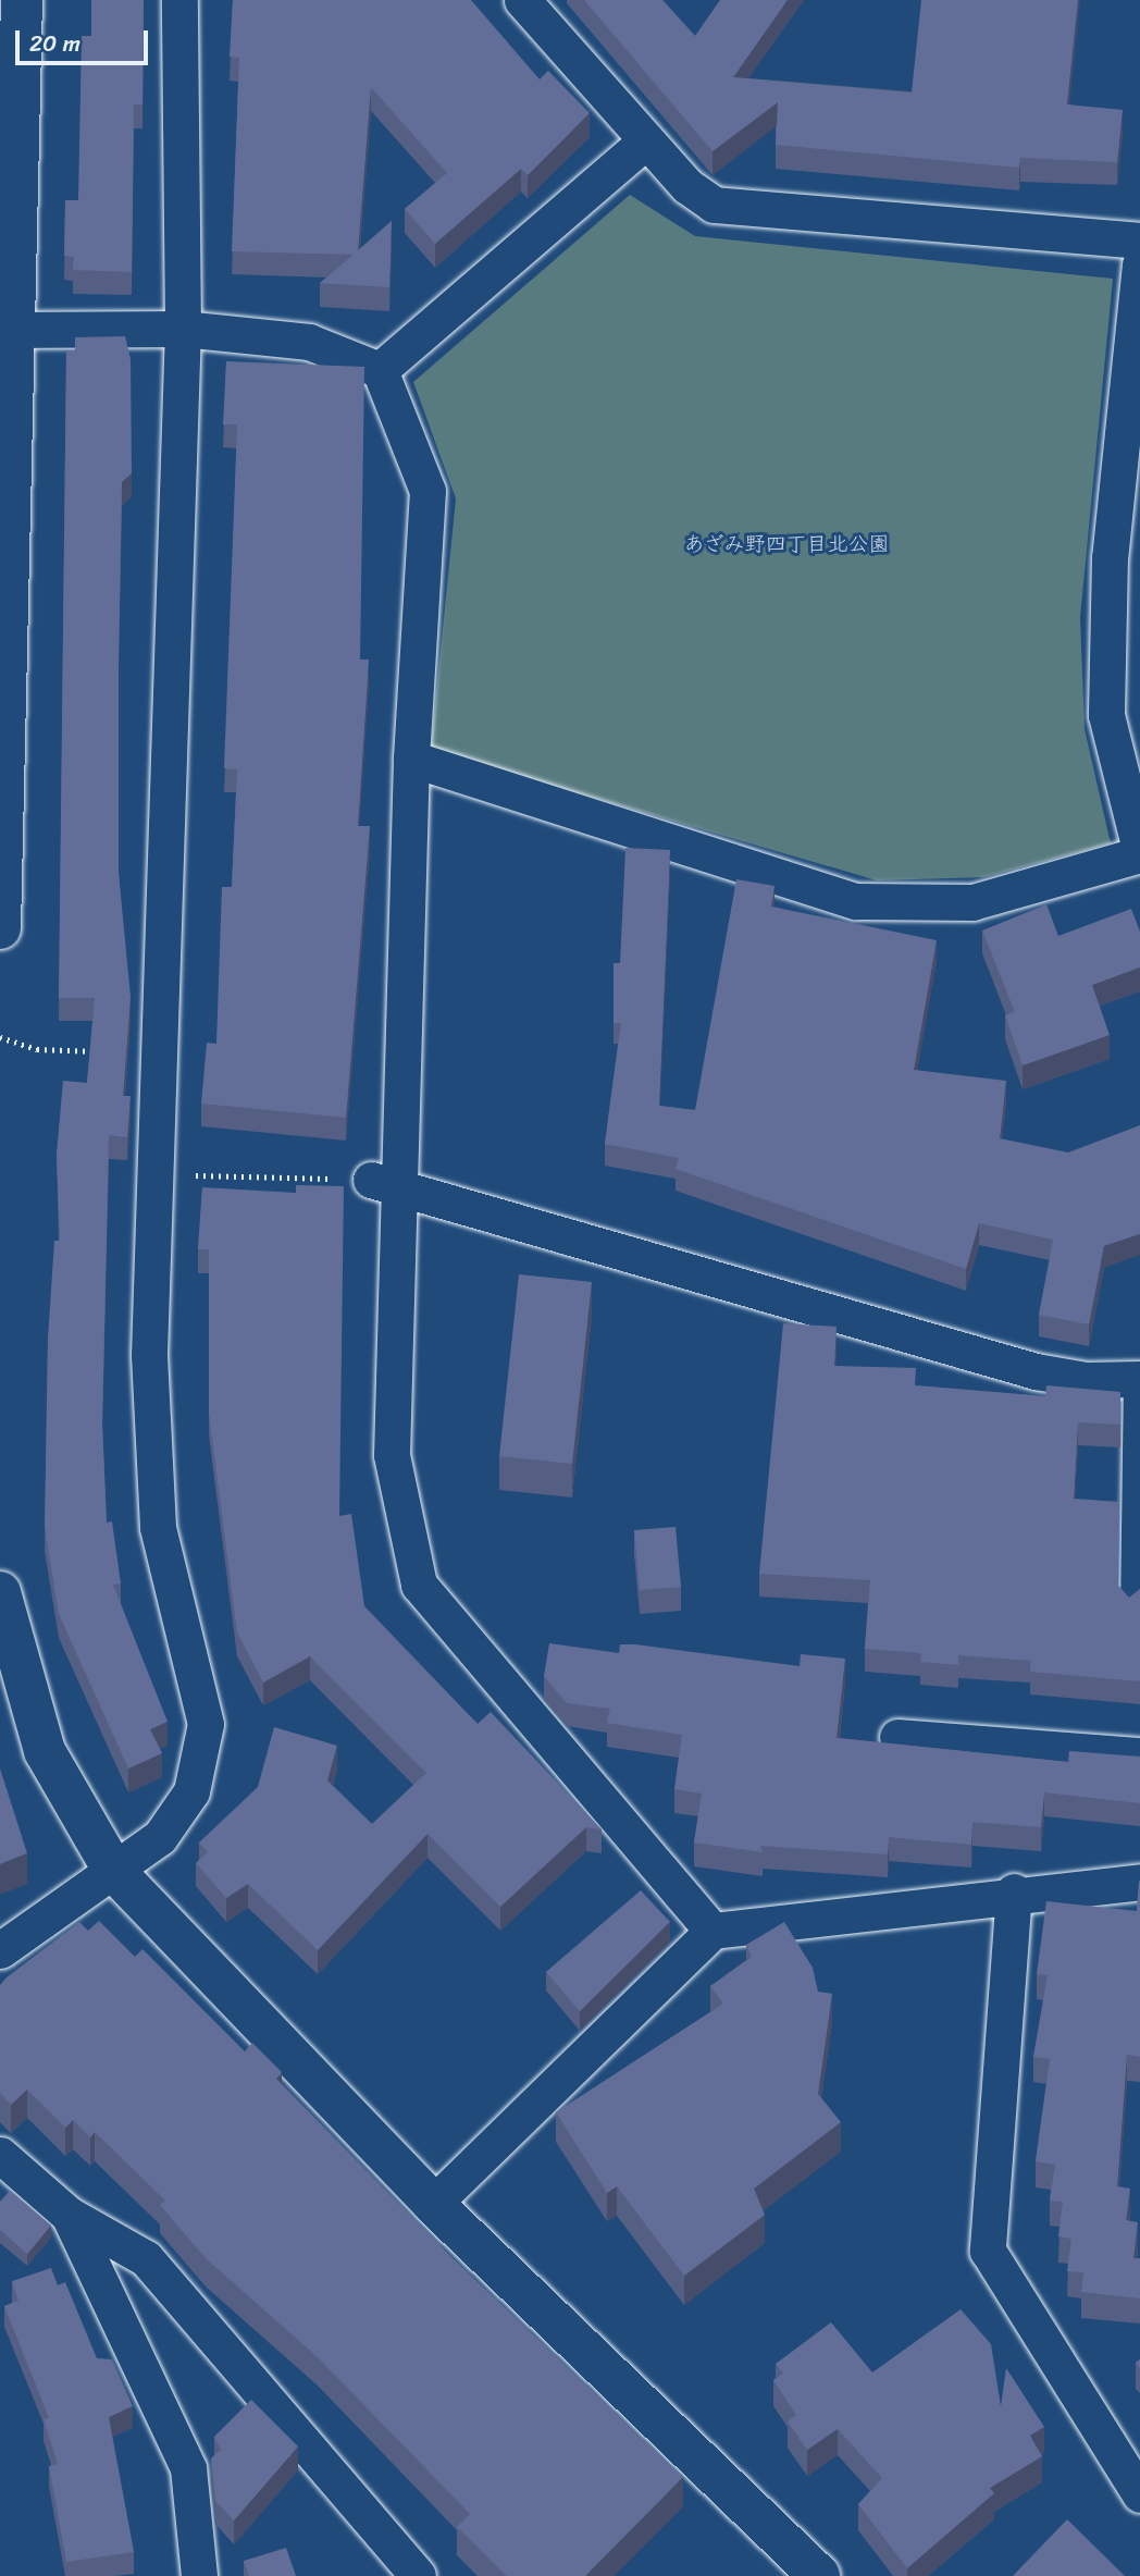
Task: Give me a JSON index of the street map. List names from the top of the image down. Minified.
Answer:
{"parks":["あざみ野四丁目北公園"],"scale_bar":"20 m"}
